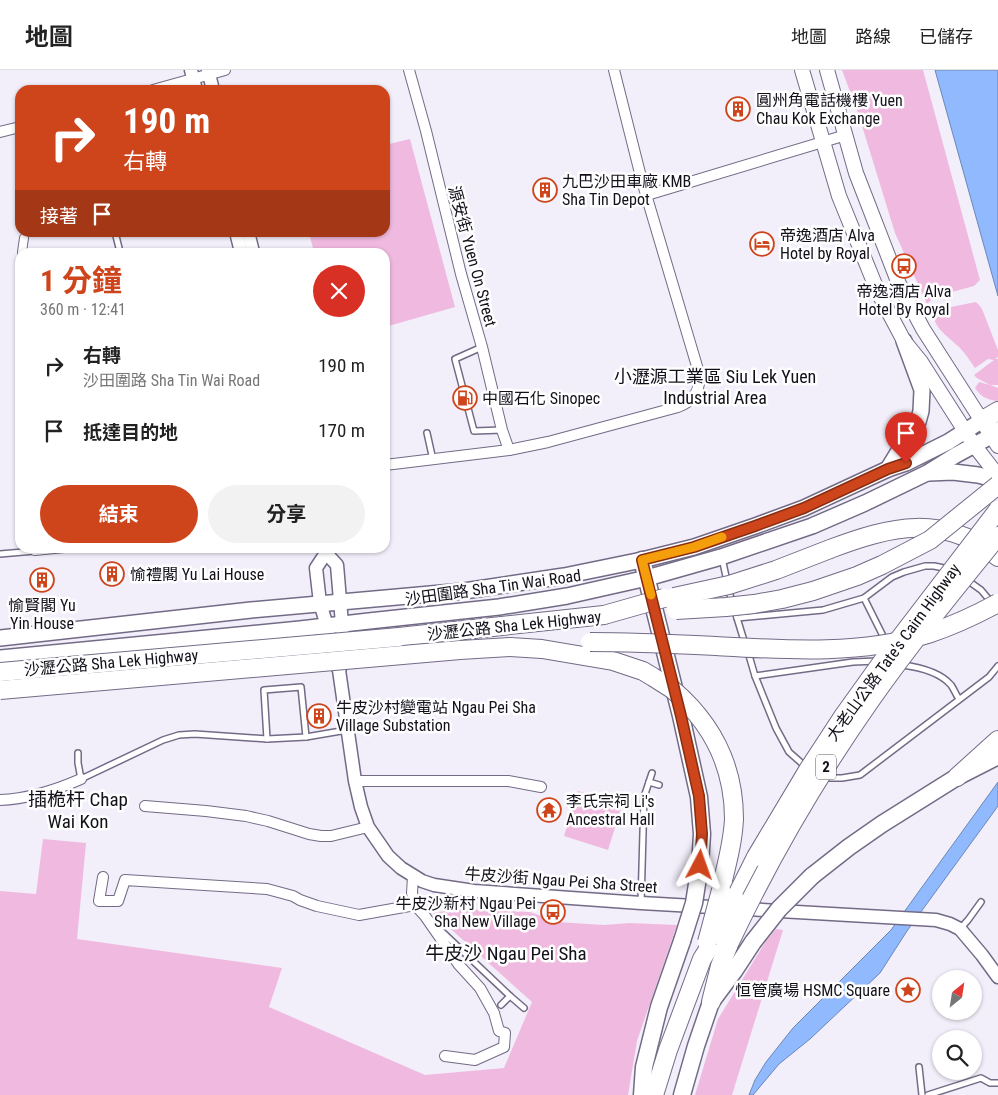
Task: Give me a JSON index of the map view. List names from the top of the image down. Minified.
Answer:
{"streets":{"highway":["沙瀝公路 Sha Lek Highway","大老山公路 Tate's Cairn Highway","2"],"main road":["沙田圍路 Sha Tin Wai Road"],"street":["源安街 Yuen On Street","牛皮沙街 Ngau Pei Sha Street"]},"crossings":[["沙田圍路 Sha Tin Wai Road","牛皮沙街 Ngau Pei Sha Street"]],"districts":["小瀝源工業區 Siu Lek Yuen Industrial Area","插桅杆 Chap Wai Kon","牛皮沙 Ngau Pei Sha"],"places":{"building":["圓州角電話機樓 Yuen Chau Kok Exchange","九巴沙田車廠 KMB Sha Tin Depot","愉禮閣 Yu Lai House","愉賢閣 Yu Yin House","牛皮沙村變電站 Ngau Pei Sha Village Substation"],"hotel":["帝逸酒店 Alva Hotel by Royal"],"bus stop":["帝逸酒店 Alva Hotel By Royal","牛皮沙新村 Ngau Pei Sha New Village"],"fuel station":["中國石化 Sinopec"],"temple":["李氏宗祠 Li's Ancestral Hall"],"place":["恒管廣場 HSMC Square"]},"north":"top right","page":{"header":"地圖","nav":["地圖","路線","已儲存"],"turn":["190 m","右轉"],"then":"接著","heading":["1 分鐘","360 m · 12:41"],"list":[{"name":"右轉","note":"沙田圍路 Sha Tin Wai Road","value":"190 m"},{"name":"抵達目的地","value":"170 m"}],"buttons":["結束","分享"]}}
